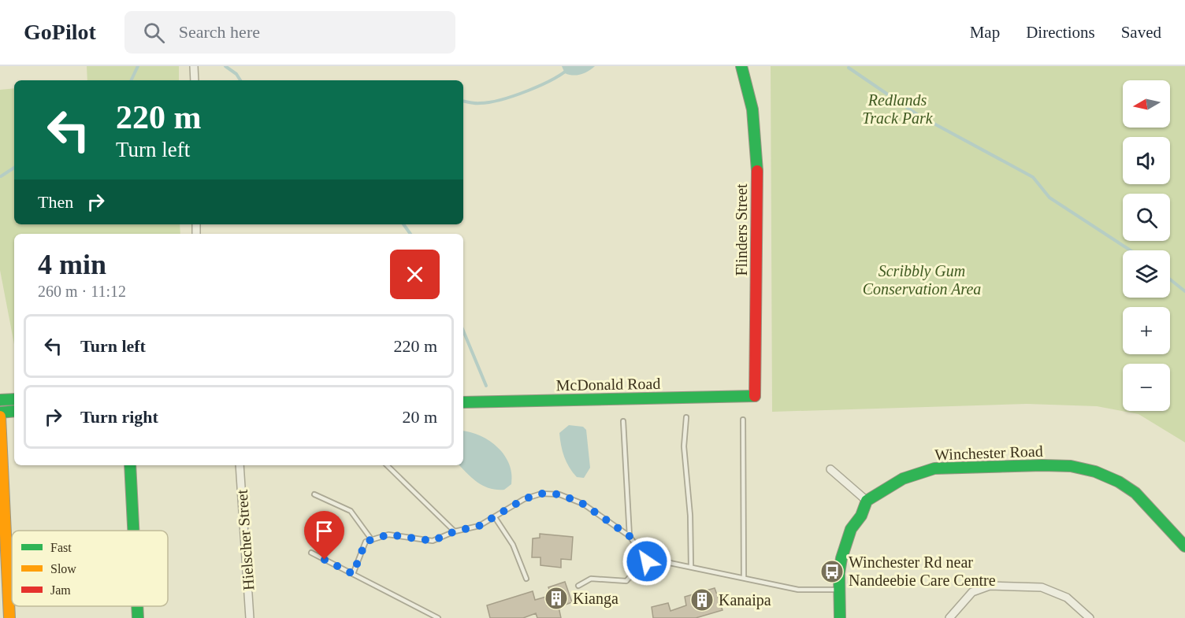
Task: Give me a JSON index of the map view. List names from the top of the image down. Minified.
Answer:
{"streets":{"main road":["Flinders Street","McDonald Road","Winchester Road"],"street":["Hielscher Street"]},"crossings":[["Flinders Street","McDonald Road"]],"parks":["Redlands Track Park","Scribbly Gum Conservation Area"],"places":{"bus stop":["Winchester Rd near Nandeebie Care Centre"],"building":["Kianga","Kanaipa"]},"legend":["Fast","Slow","Jam"],"north":"left","page":{"header":"GoPilot","search":"Search here","nav":["Map","Directions","Saved"],"map_buttons":["+","−"],"turn":["220 m","Turn left"],"then":"Then","heading":["4 min","260 m · 11:12"],"list":[{"name":"Turn left","value":"220 m"},{"name":"Turn right","value":"20 m"}]}}
